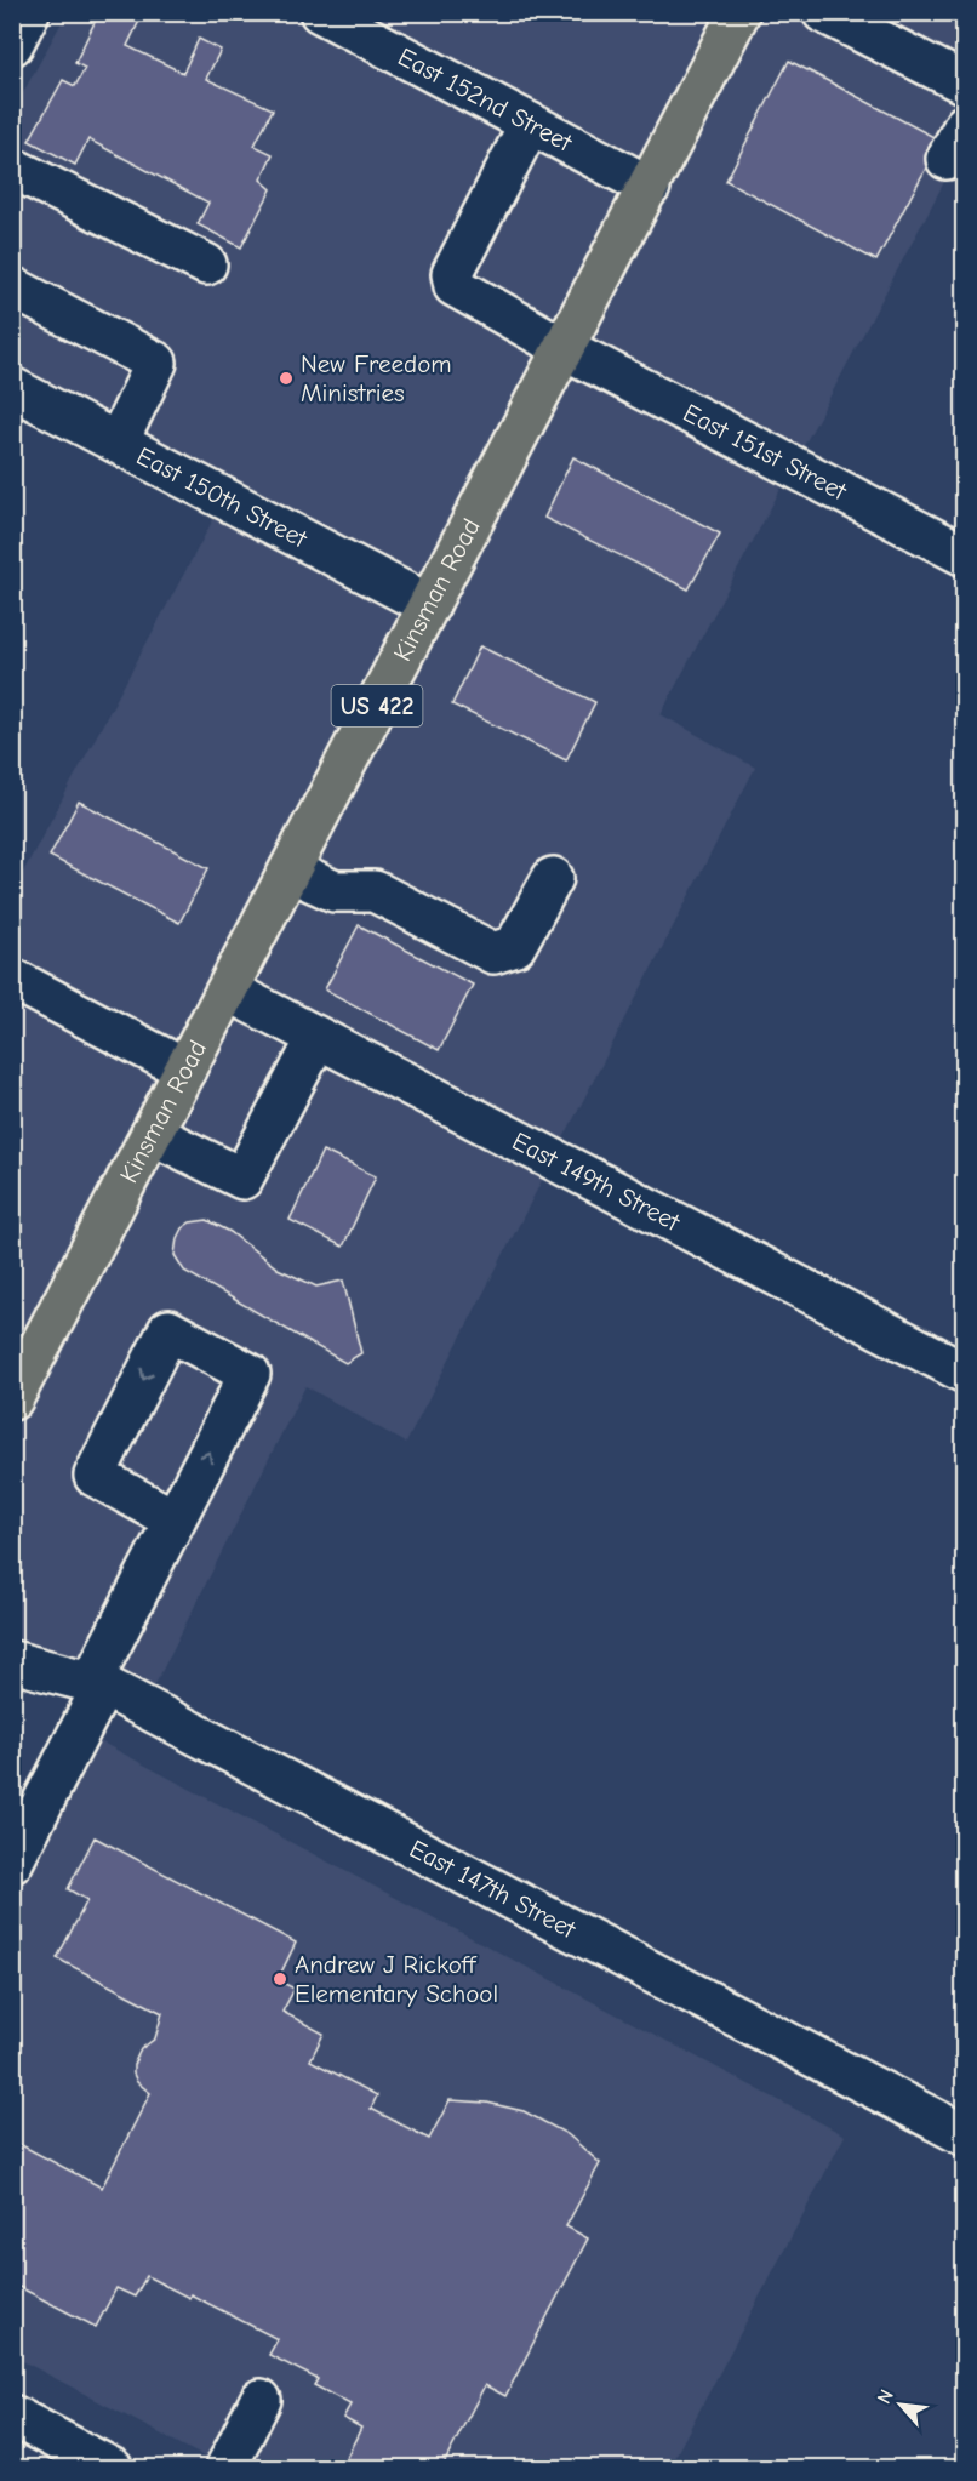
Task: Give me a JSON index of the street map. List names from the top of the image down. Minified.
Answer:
{"streets":{"main road":["Kinsman Road","US 422"],"street":["East 152nd Street","East 151st Street","East 150th Street","East 149th Street","East 147th Street"]},"crossings":[["East 152nd Street","East 151st Street"],["East 152nd Street","Kinsman Road"],["East 151st Street","Kinsman Road"],["East 150th Street","Kinsman Road"],["Kinsman Road","East 149th Street"]],"places":["New Freedom Ministries","Andrew J Rickoff Elementary School"],"north":"top left"}
